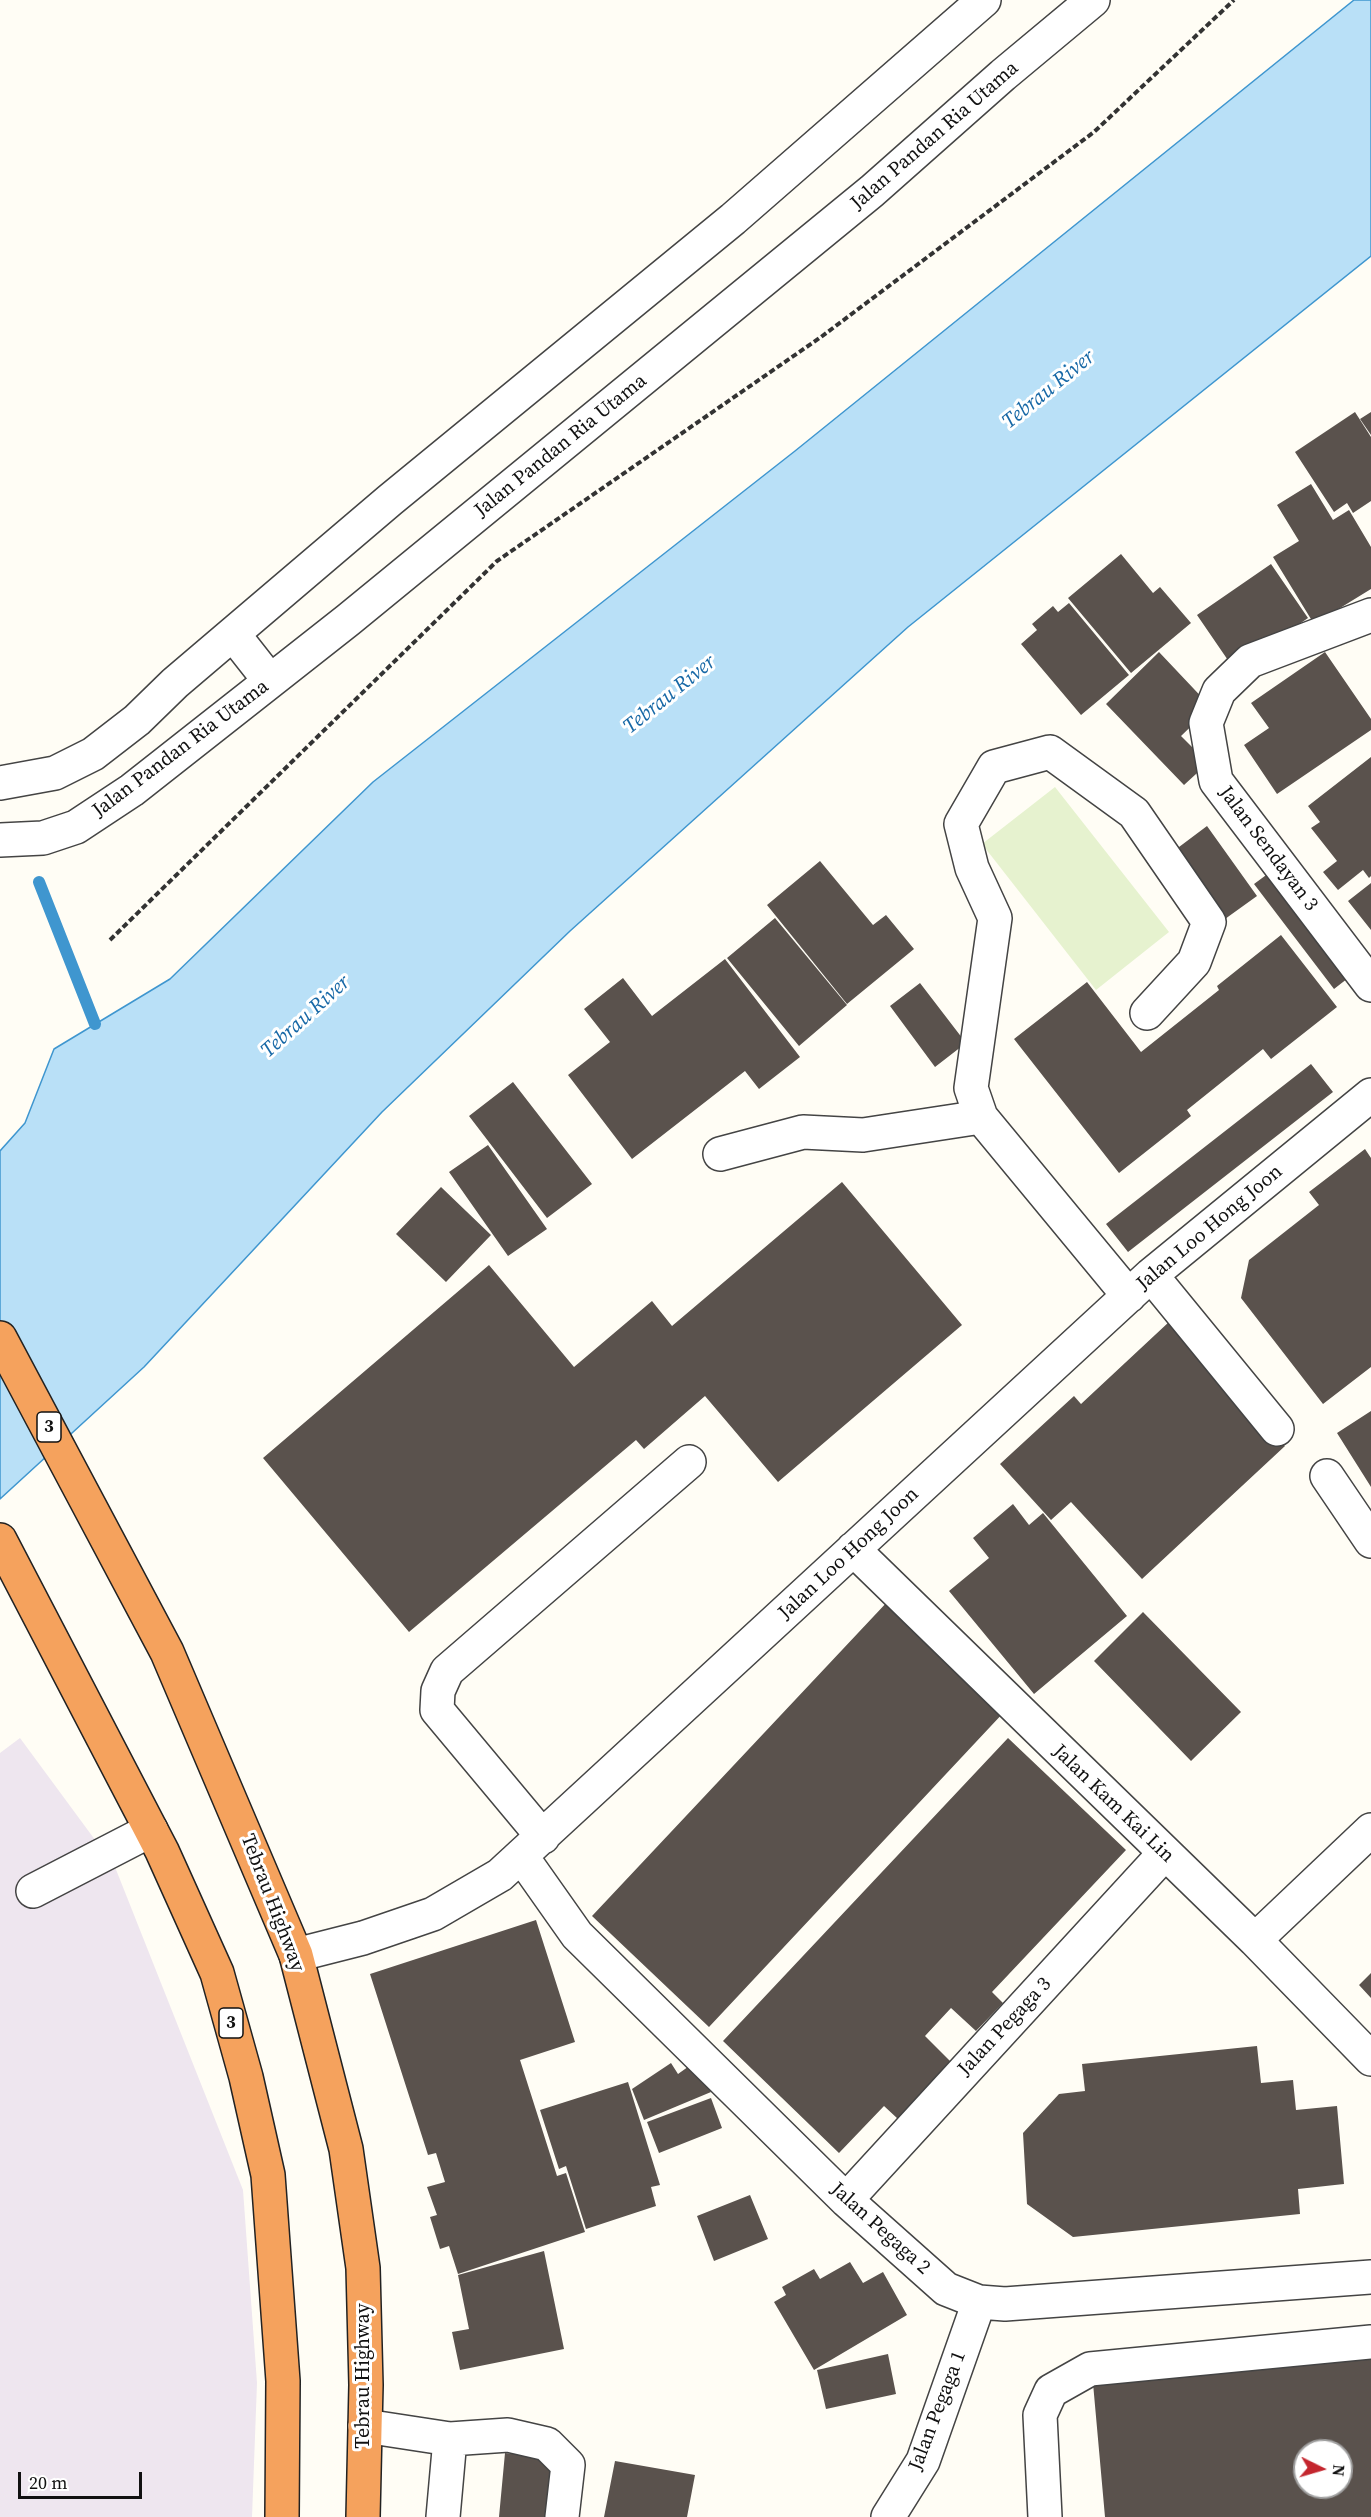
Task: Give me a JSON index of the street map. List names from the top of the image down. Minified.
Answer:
{"streets":{"highway":["3","Tebrau Highway"],"street":["Jalan Pandan Ria Utama","Jalan Sendayan 3","Jalan Loo Hong Joon","Jalan Kam Kai Lin","Jalan Pegaga 3","Jalan Pegaga 2","Jalan Pegaga 1"]},"crossings":[["Jalan Loo Hong Joon","Jalan Kam Kai Lin"],["Jalan Loo Hong Joon","Tebrau Highway"],["Jalan Loo Hong Joon","Jalan Pegaga 2"],["Jalan Kam Kai Lin","Jalan Pegaga 3"],["Jalan Pegaga 3","Jalan Pegaga 2"],["Jalan Pegaga 2","Jalan Pegaga 1"]],"water":["Tebrau River"],"scale_bar":"20 m","north":"right"}
